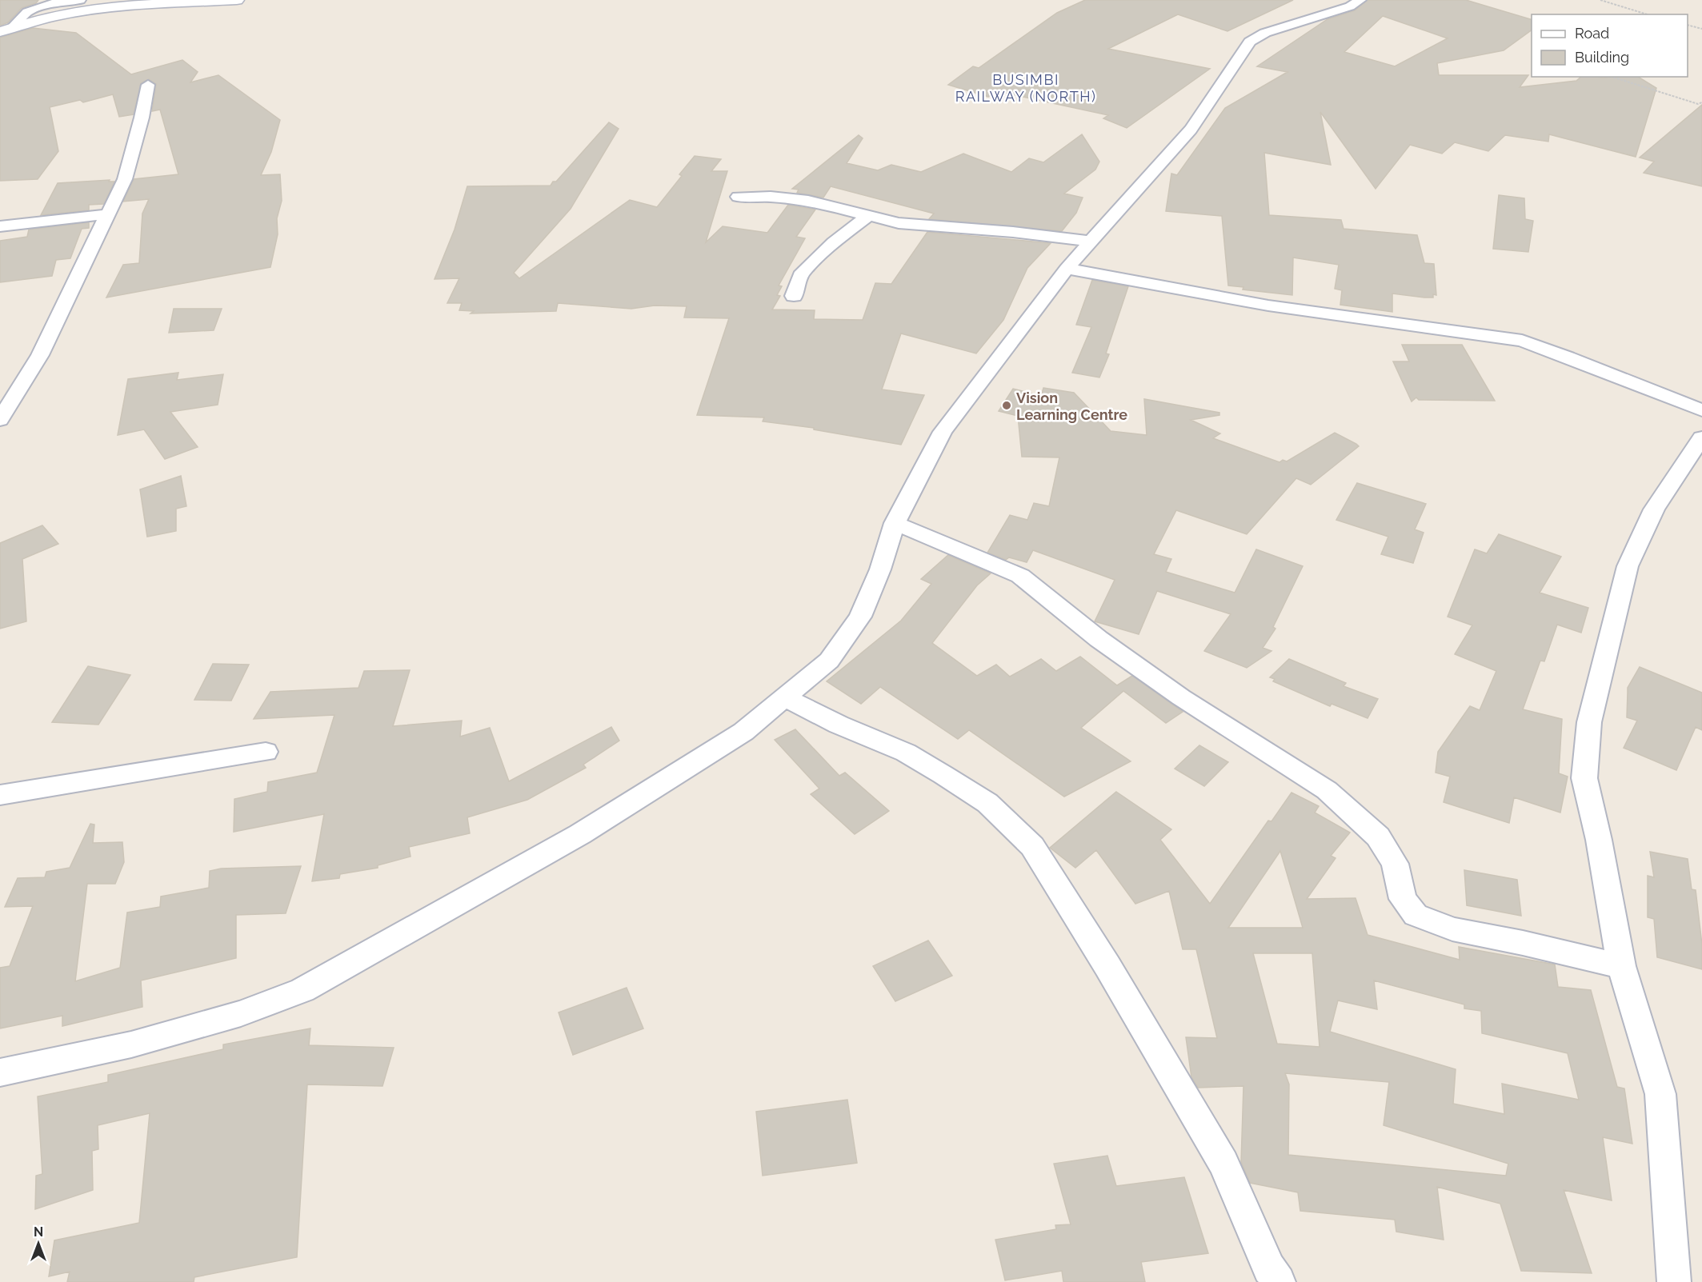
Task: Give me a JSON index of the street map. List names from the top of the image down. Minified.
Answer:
{"districts":["BUSIMBI RAILWAY (NORTH)"],"places":["Vision Learning Centre"],"legend":["Road","Building"],"north":"top"}
